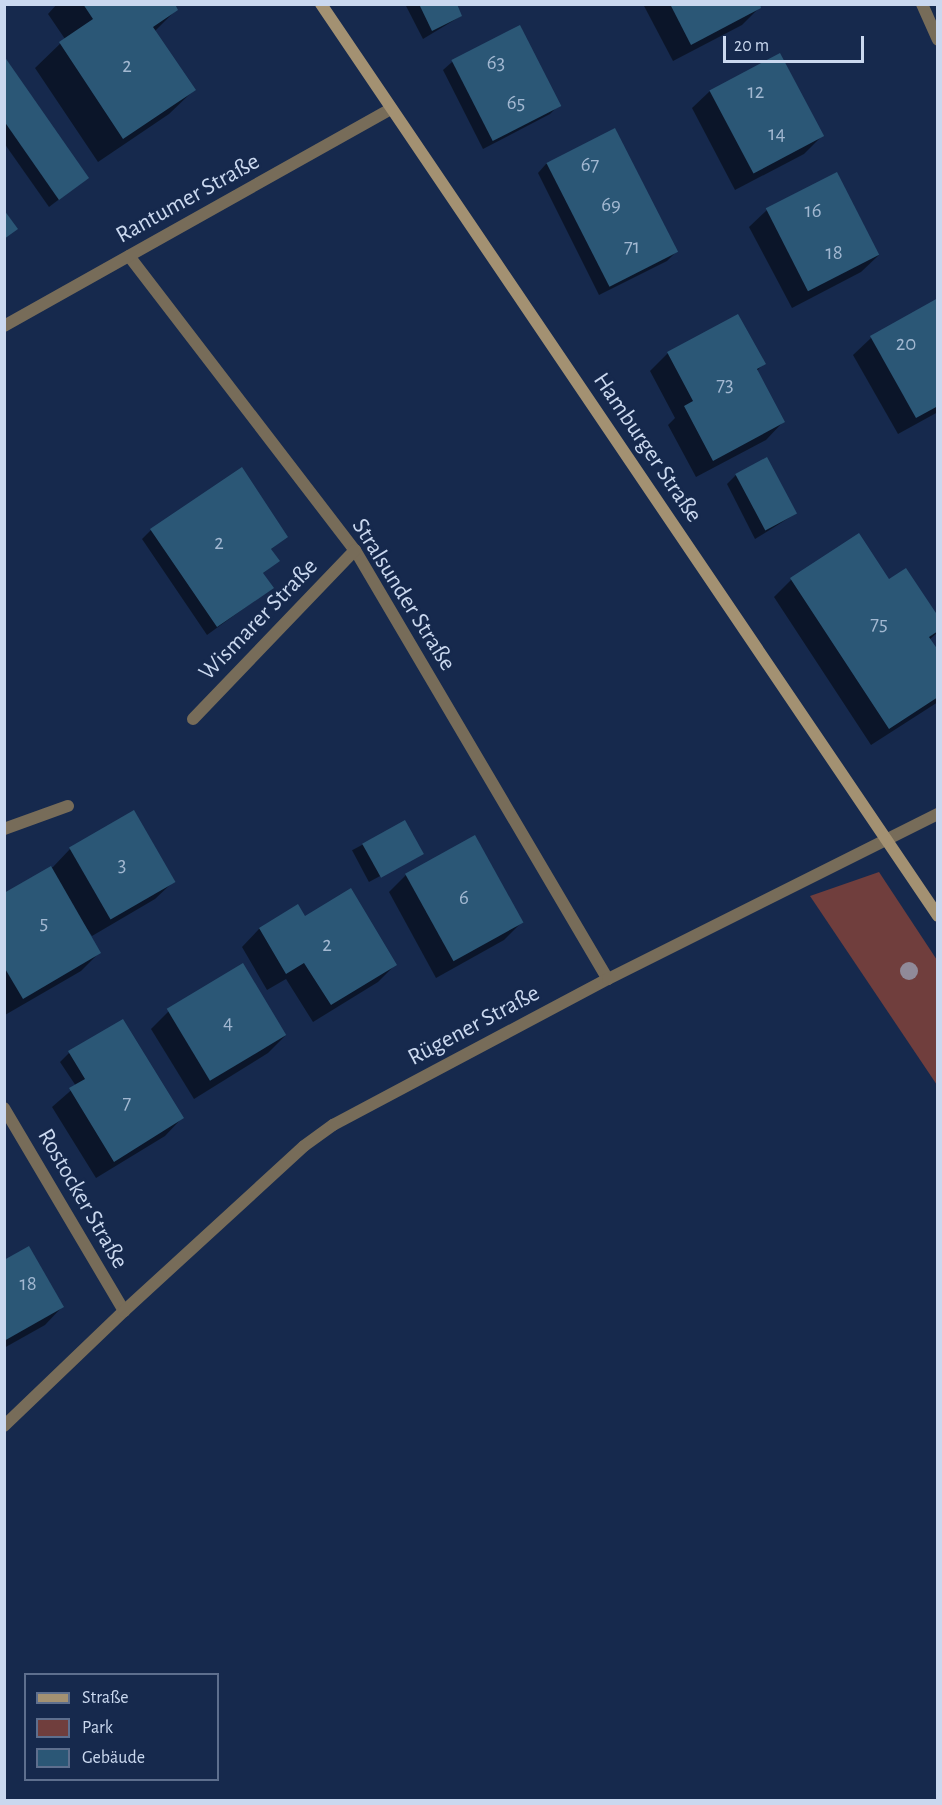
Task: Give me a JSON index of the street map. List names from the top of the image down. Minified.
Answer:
{"streets":{"street":["Rantumer Straße","Hamburger Straße","Stralsunder Straße","Wismarer Straße","Rügener Straße","Rostocker Straße"]},"crossings":[["Rantumer Straße","Hamburger Straße"],["Rantumer Straße","Stralsunder Straße"],["Hamburger Straße","Rügener Straße"],["Stralsunder Straße","Wismarer Straße"],["Stralsunder Straße","Rügener Straße"],["Rügener Straße","Rostocker Straße"]],"house_numbers":["63","2","12","65","14","67","69","16","71","18","20","73","2","75","3","6","5","2","4","7","18"],"legend":["Straße","Park","Gebäude"],"scale_bar":"20 m"}
